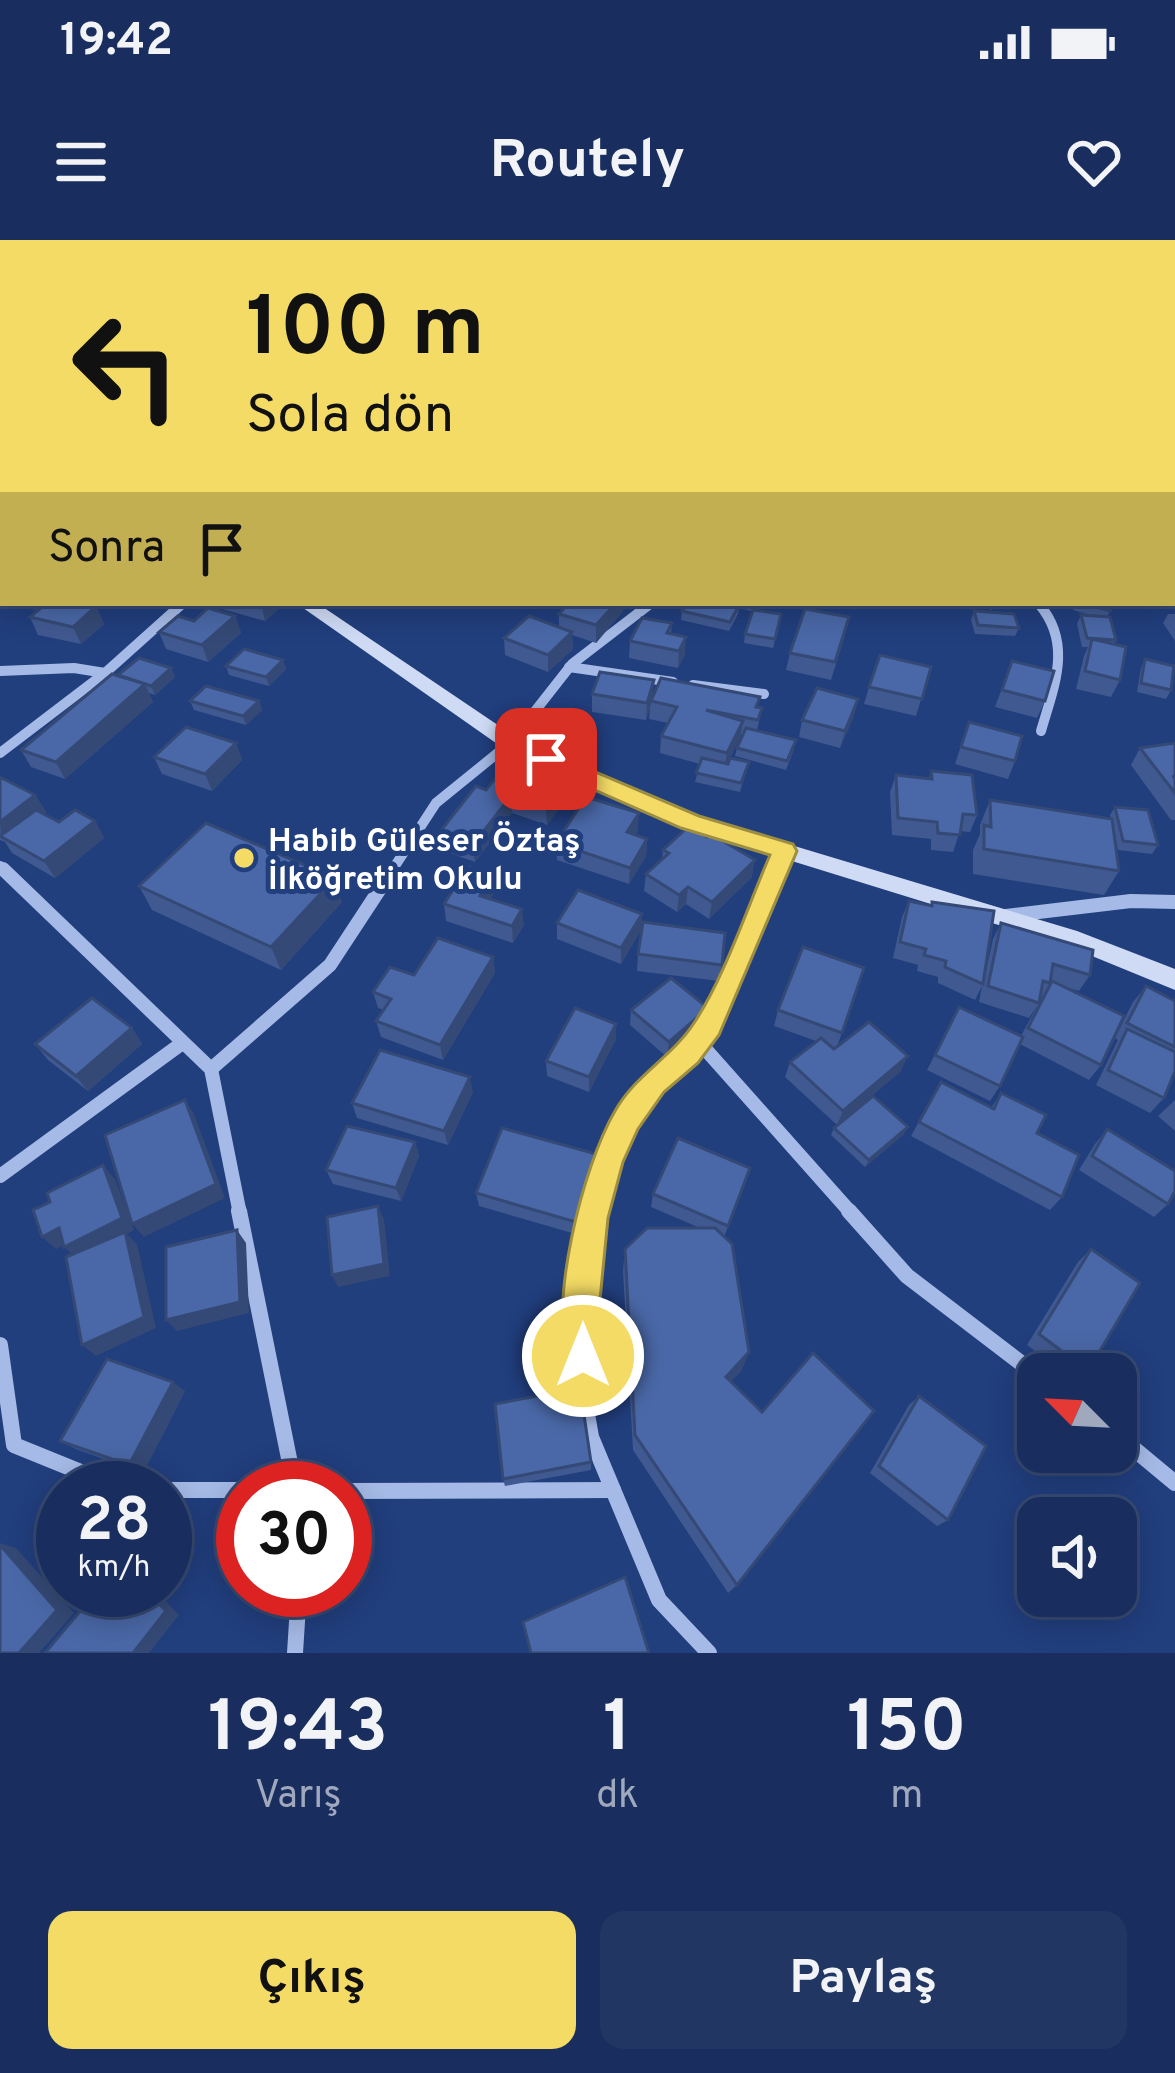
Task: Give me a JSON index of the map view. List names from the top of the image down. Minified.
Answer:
{"places":["Habib Güleser Öztaş İlköğretim Okulu"],"north":"top left","page":{"status":"19:42","header":"Routely","turn":["100 m","Sola dön"],"then":"Sonra","speed":"28 km/h","limit":"30","eta":["19:43","Varış","1","dk","150","m"],"buttons":["Çıkış","Paylaş"]}}
